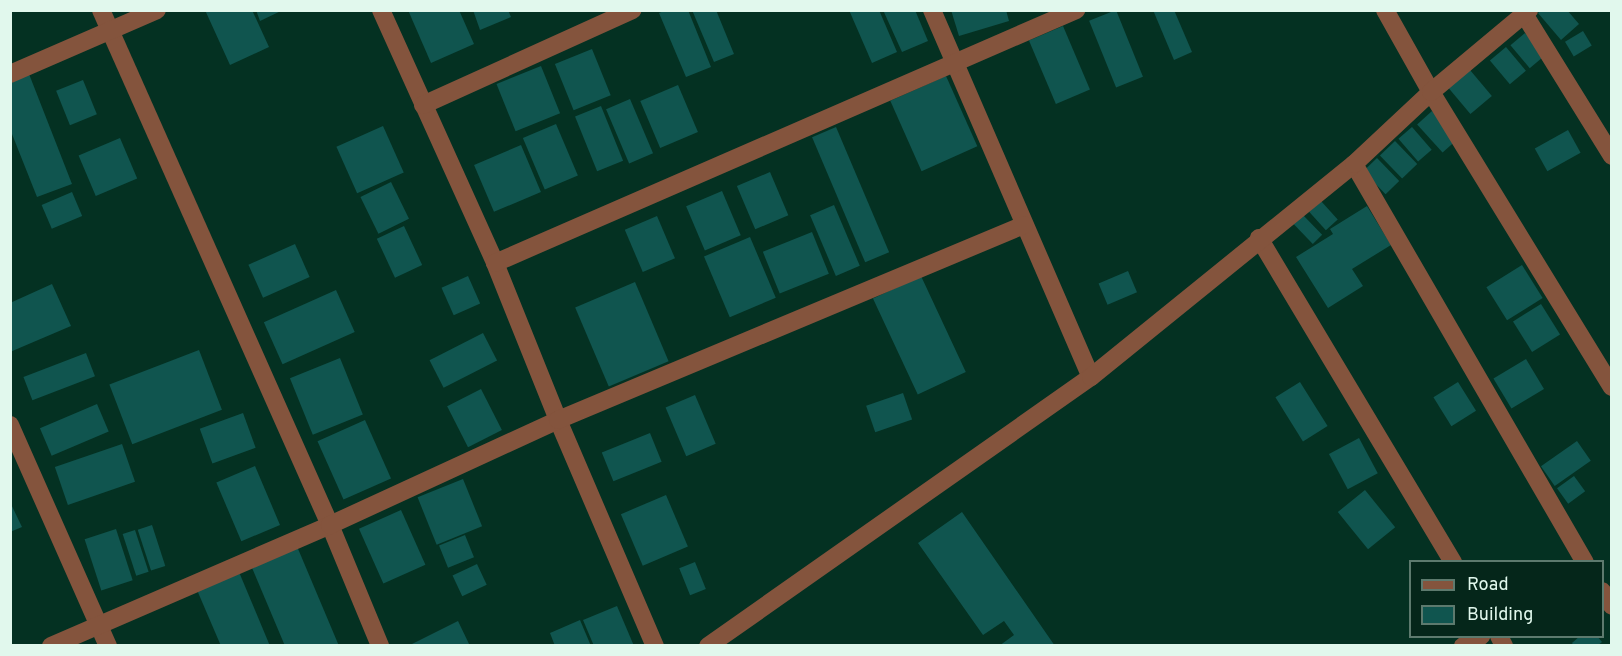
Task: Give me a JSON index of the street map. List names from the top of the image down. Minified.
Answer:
{"legend":["Road","Building"]}
